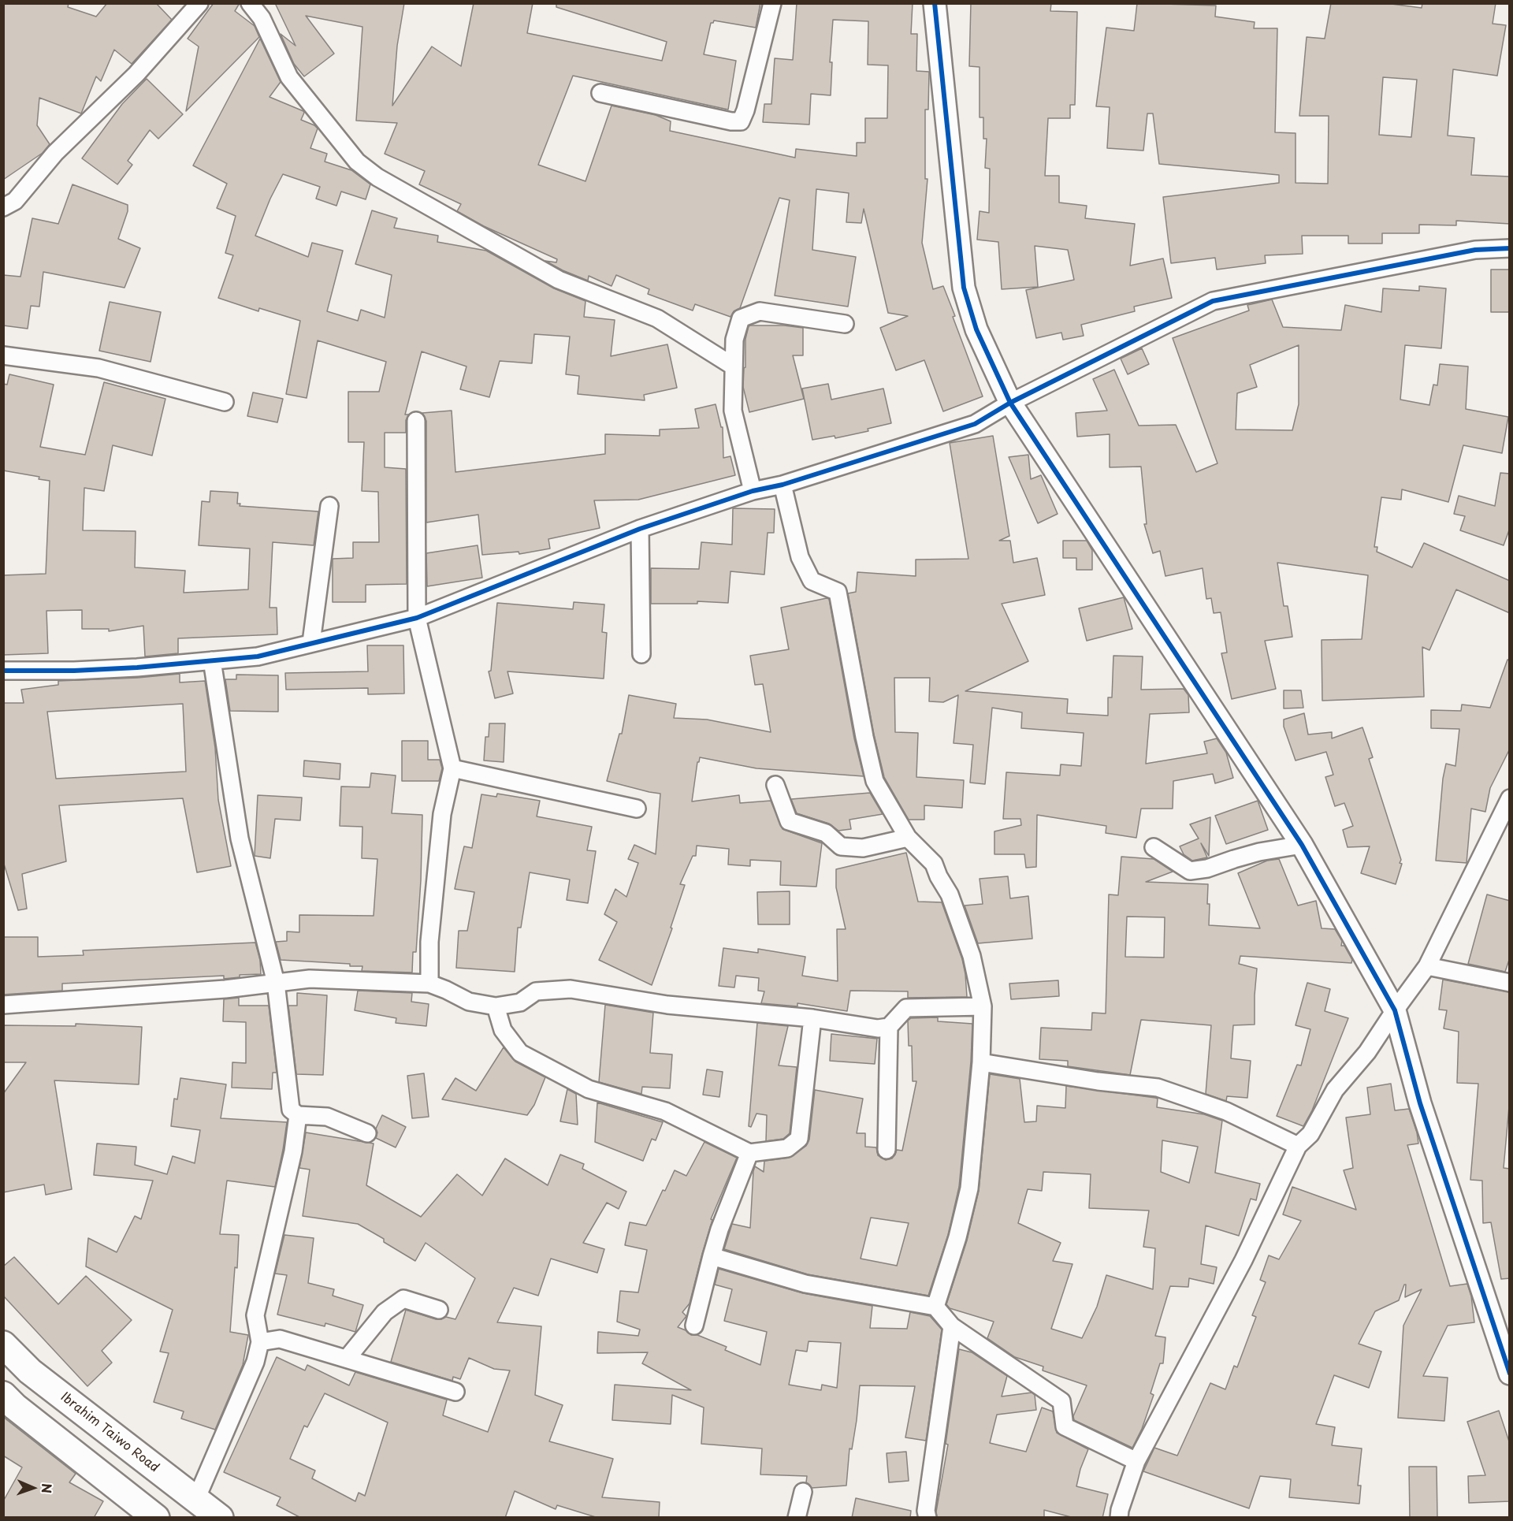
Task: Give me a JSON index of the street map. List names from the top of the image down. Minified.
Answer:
{"streets":{"main road":["Ibrahim Taiwo Road"]},"north":"right"}
